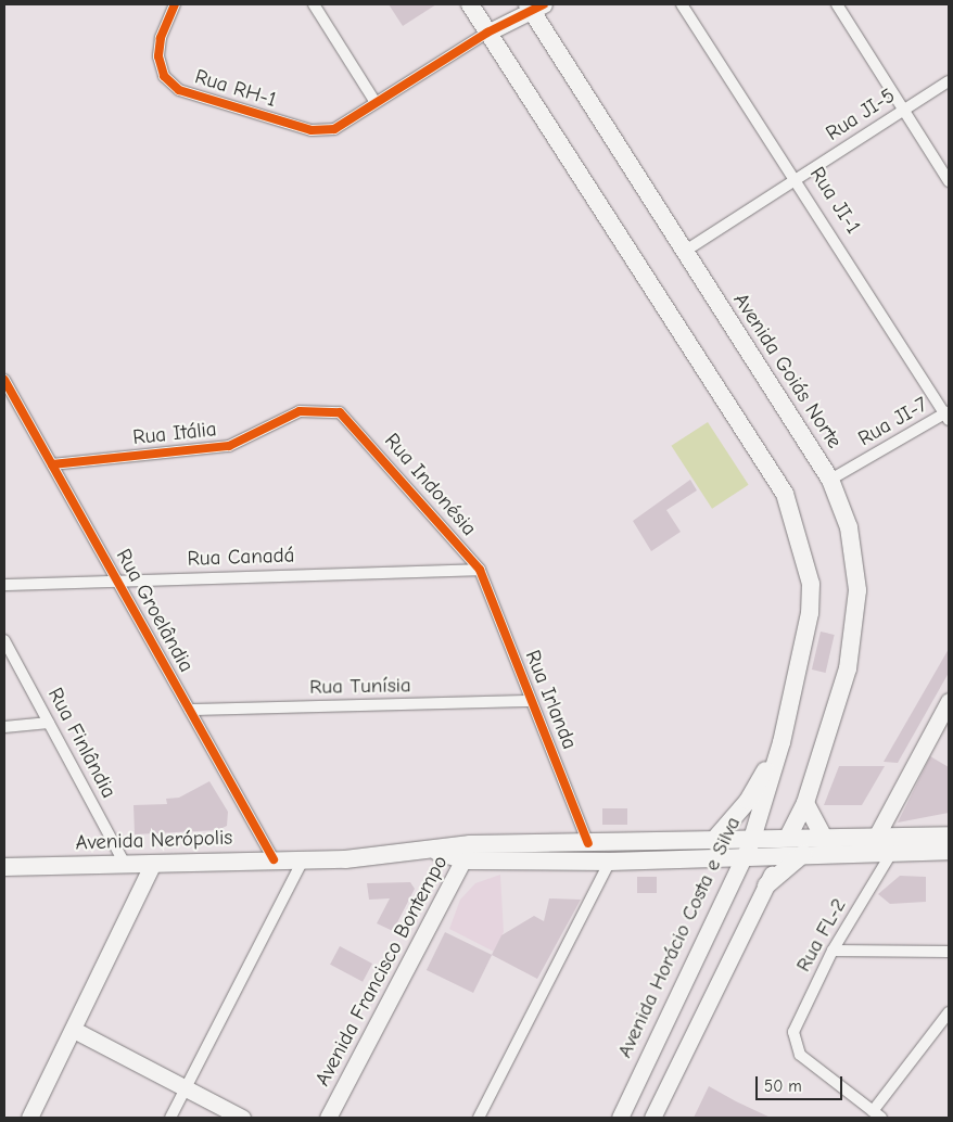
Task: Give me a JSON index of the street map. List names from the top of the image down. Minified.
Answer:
{"streets":{"main road":["Avenida Goiás Norte","Avenida Nerópolis","Avenida Horácio Costa e Silva"],"street":["Rua RH-1","Rua JI-5","Rua JI-1","Rua JI-7","Rua Itália","Rua Indonésia","Rua Canadá","Rua Groelândia","Rua Tunísia","Rua Irlanda","Rua Finlândia","Rua FL-2","Avenida Francisco Bontempo"]},"crossings":[["Rua JI-5","Rua JI-1"],["Rua JI-5","Avenida Goiás Norte"],["Rua JI-1","Rua JI-7"],["Avenida Goiás Norte","Rua JI-7"],["Rua Itália","Rua Indonésia"],["Rua Itália","Rua Groelândia"],["Rua Indonésia","Rua Canadá"],["Rua Indonésia","Rua Irlanda"],["Rua Canadá","Rua Groelândia"],["Rua Canadá","Rua Irlanda"],["Rua Groelândia","Rua Tunísia"],["Rua Groelândia","Avenida Nerópolis"],["Rua Tunísia","Rua Irlanda"],["Rua Irlanda","Avenida Nerópolis"],["Rua Finlândia","Avenida Nerópolis"],["Avenida Nerópolis","Rua FL-2"],["Avenida Nerópolis","Avenida Horácio Costa e Silva"],["Avenida Nerópolis","Avenida Francisco Bontempo"]],"scale_bar":"50 m"}
